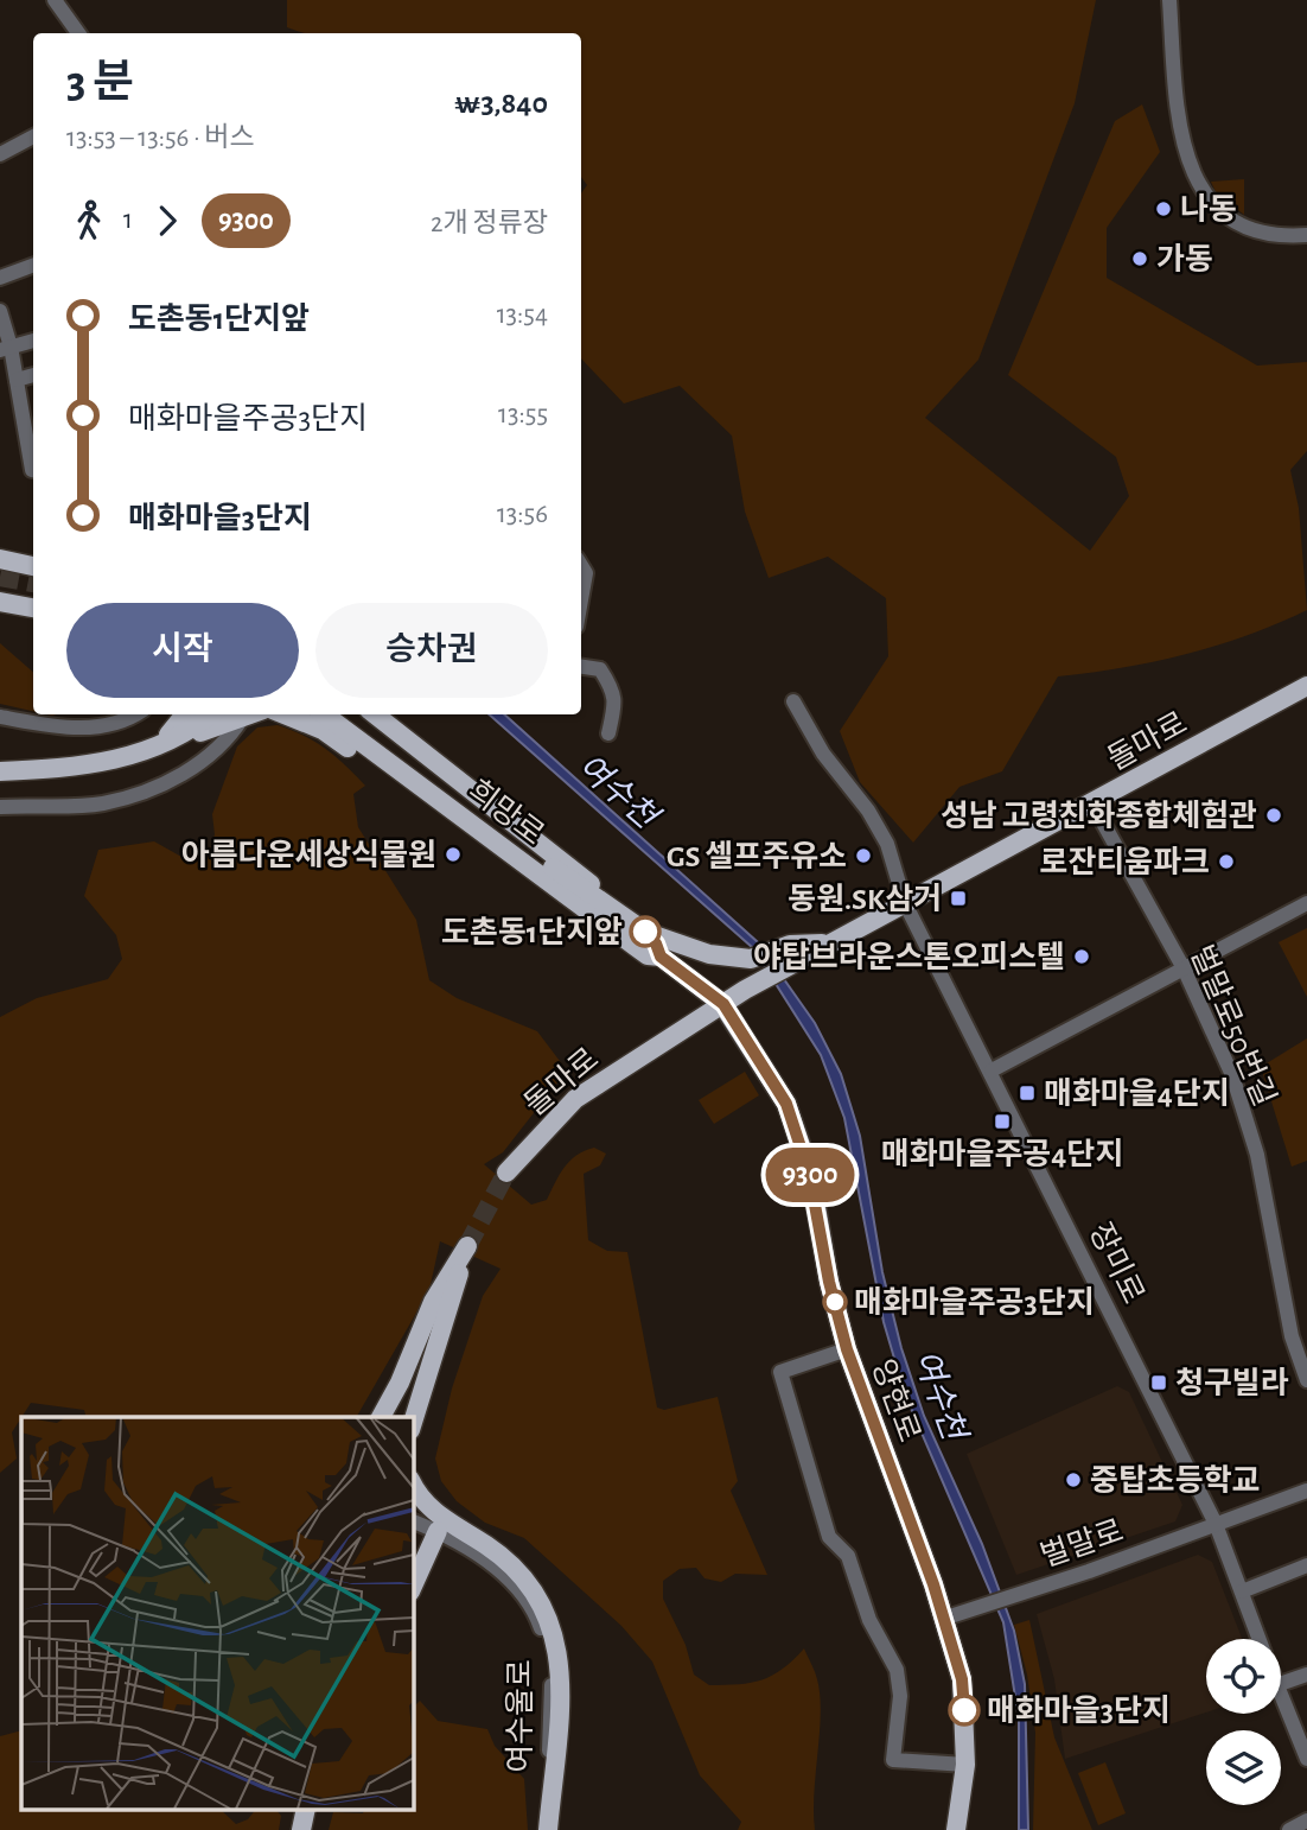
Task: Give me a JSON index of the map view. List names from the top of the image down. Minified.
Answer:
{"streets":{"main road":["돌마로","희망로","양현로"],"street":["벌말로50번길","장미로","벌말로","여수울로"]},"crossings":[["돌마로","희망로"],["돌마로","벌말로50번길"],["돌마로","장미로"],["돌마로","양현로"],["희망로","양현로"],["장미로","벌말로"],["양현로","벌말로"]],"water":["여수천"],"places":{"other":["나동","가동","성남 고령친화종합체험관","아름다운세상식물원","GS 셀프주유소","로잔티움파크","도촌동1단지앞","야탑브라운스톤오피스텔","매화마을주공3단지","중탑초등학교","매화마을3단지"],"transit":["동원.SK삼거","매화마을4단지","매화마을주공4단지","청구빌라"]},"lines":["bus line 9300"],"page":{"on_map":"9300","heading":["3 분","13:53 – 13:56 · 버스","₩3,840"],"legs":["1","9300","2개 정류장"],"list":[{"name":"도촌동1단지앞","value":"13:54"},{"name":"매화마을주공3단지","value":"13:55"},{"name":"매화마을3단지","value":"13:56"}],"buttons":["시작","승차권"]}}
